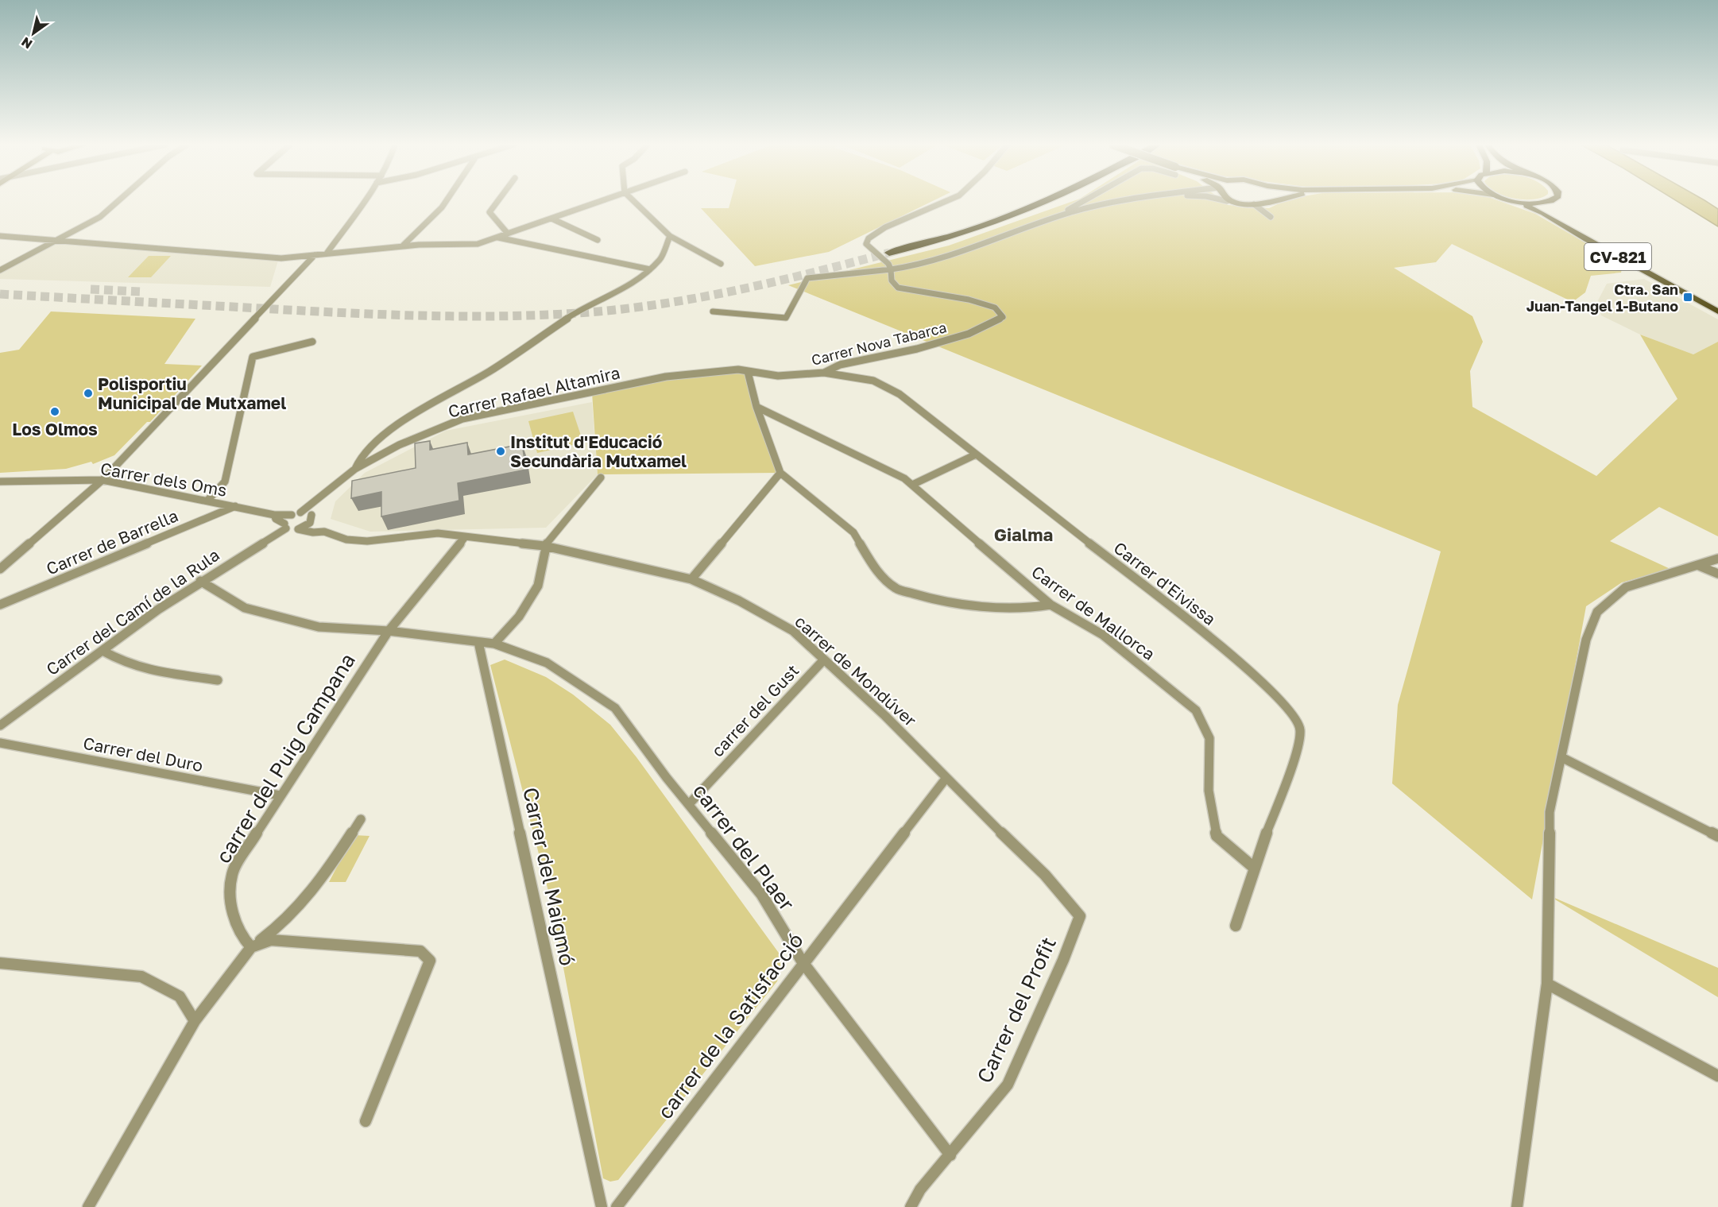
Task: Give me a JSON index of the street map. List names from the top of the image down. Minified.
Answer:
{"streets":{"main road":["CV-821"],"street":["Carrer Nova Tabarca","Carrer Rafael Altamira","Carrer dels Oms","Carrer de Barrella","Carrer d'Eivissa","Carrer del Camí de la Rula","Carrer de Mallorca","carrer de Mondúver","carrer del Gust","Carrer del Duro","carrer del Puig Campana","carrer del Plaer","Carrer del Maigmó","Carrer del Profit","carrer de la Satisfacció"]},"crossings":[["Carrer Nova Tabarca","Carrer Rafael Altamira"],["Carrer Nova Tabarca","Carrer d'Eivissa"],["Carrer Rafael Altamira","Carrer dels Oms"],["Carrer Rafael Altamira","carrer de Mondúver"],["Carrer dels Oms","Carrer de Barrella"],["Carrer dels Oms","Carrer del Camí de la Rula"],["Carrer d'Eivissa","Carrer de Mallorca"],["Carrer del Camí de la Rula","carrer de Mondúver"],["carrer de Mondúver","carrer del Gust"],["carrer de Mondúver","carrer del Puig Campana"],["carrer de Mondúver","Carrer del Profit"],["carrer de Mondúver","carrer de la Satisfacció"],["carrer del Gust","carrer del Plaer"],["Carrer del Duro","carrer del Puig Campana"],["carrer del Plaer","Carrer del Maigmó"],["carrer del Plaer","Carrer del Profit"],["carrer del Plaer","carrer de la Satisfacció"]],"districts":["Gialma"],"places":{"transit":["Ctra. San Juan-Tangel 1-Butano"],"other":["Polisportiu Municipal de Mutxamel","Los Olmos","Institut d'Educació Secundària Mutxamel"]},"north":"bottom left"}
